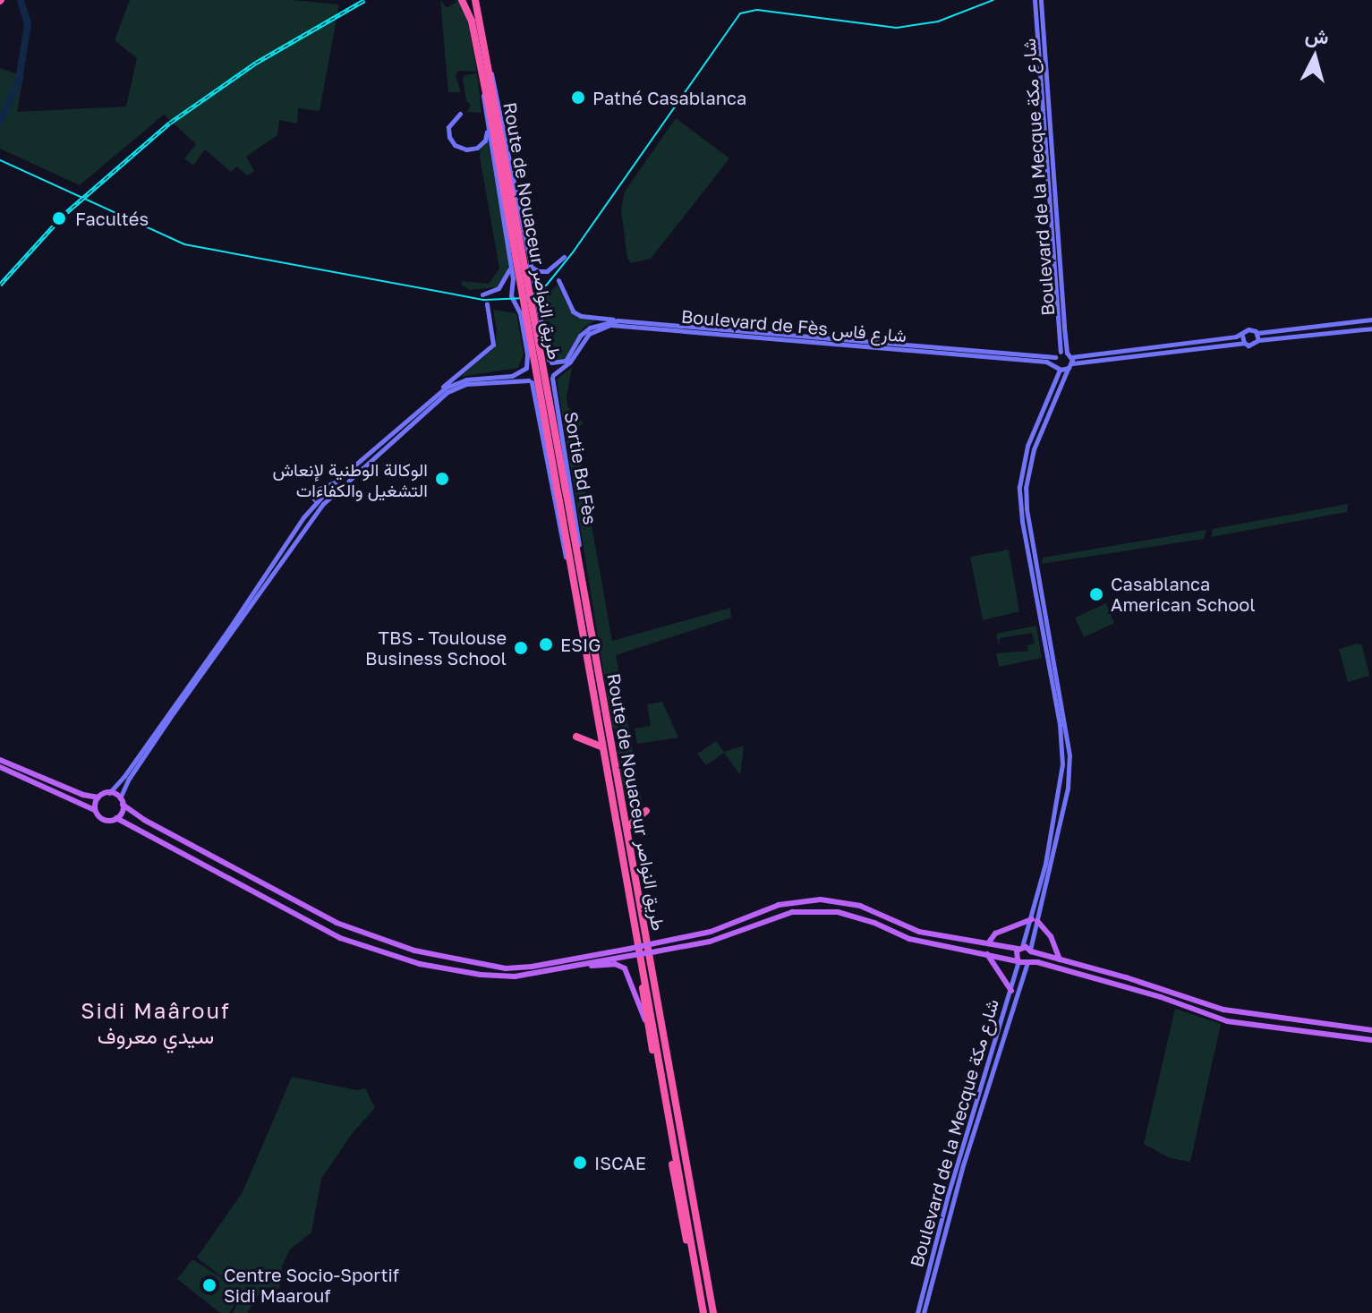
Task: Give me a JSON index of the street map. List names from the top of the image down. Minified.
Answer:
{"streets":{"highway":["Route de Nouaceur طريق النواصر"],"main road":["Boulevard de la Mecque شارع مكة","Boulevard de Fès شارع فاس","Sortie Bd Fès"]},"crossings":[["Route de Nouaceur طريق النواصر","Sortie Bd Fès"],["Boulevard de Fès شارع فاس","Sortie Bd Fès"]],"districts":["Sidi Maârouf سيدي معروف"],"places":["Pathé Casablanca","Facultés","الوكالة الوطنية لإنعاش التشغيل والكفاءات","Casablanca American School","ESIG","TBS - Toulouse Business School","ISCAE","Centre Socio-Sportif Sidi Maarouf"],"north":"top"}
